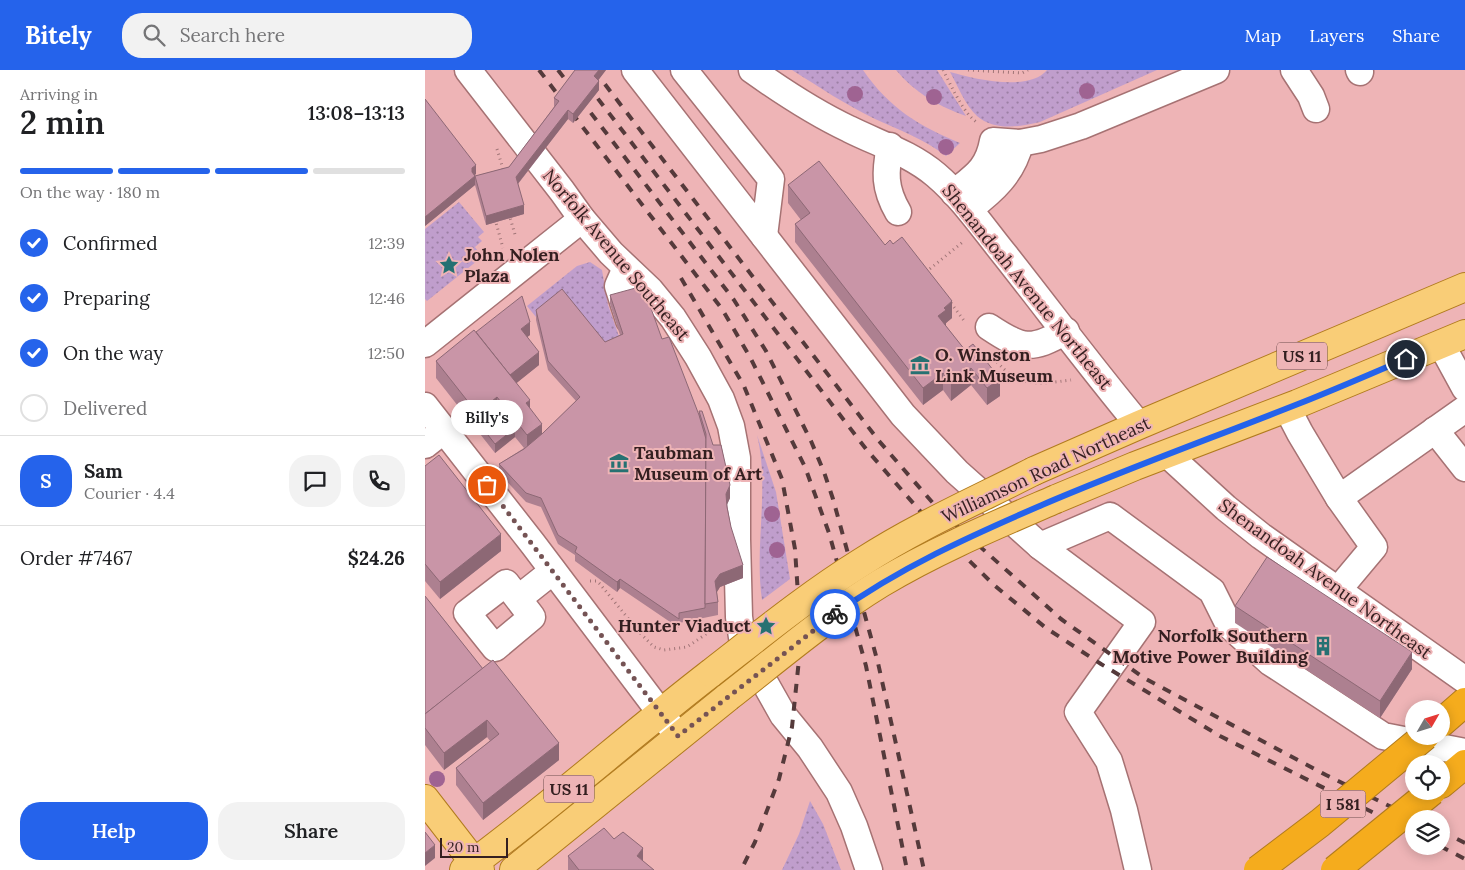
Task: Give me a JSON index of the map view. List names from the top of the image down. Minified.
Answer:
{"streets":{"highway":["I 581"],"main road":["US 11","Williamson Road Northeast"],"street":["Norfolk Avenue Southeast","Shenandoah Avenue Northeast"]},"crossings":[["Shenandoah Avenue Northeast","Williamson Road Northeast"],["US 11","Williamson Road Northeast"]],"places":{"place":["John Nolen Plaza","Hunter Viaduct"],"museum":["O. Winston Link Museum","Taubman Museum of Art"],"other":["Billy's"],"building":["Norfolk Southern Motive Power Building"]},"scale_bar":"20 m","north":"top right","page":{"header":"Bitely","search":"Search here","nav":["Map","Layers","Share"],"heading":["2 min","Arriving in","13:08–13:13"],"panel":["Sam","Courier · 4.4","Order #7467","$24.26"],"bar":"On the way · 180 m","list":[["Confirmed","12:39"],["Preparing","12:46"],["On the way","12:50"],"Delivered"],"bubble":"Billy's","round":"S","buttons":["Help","Share"],"scale":"20 m"}}
